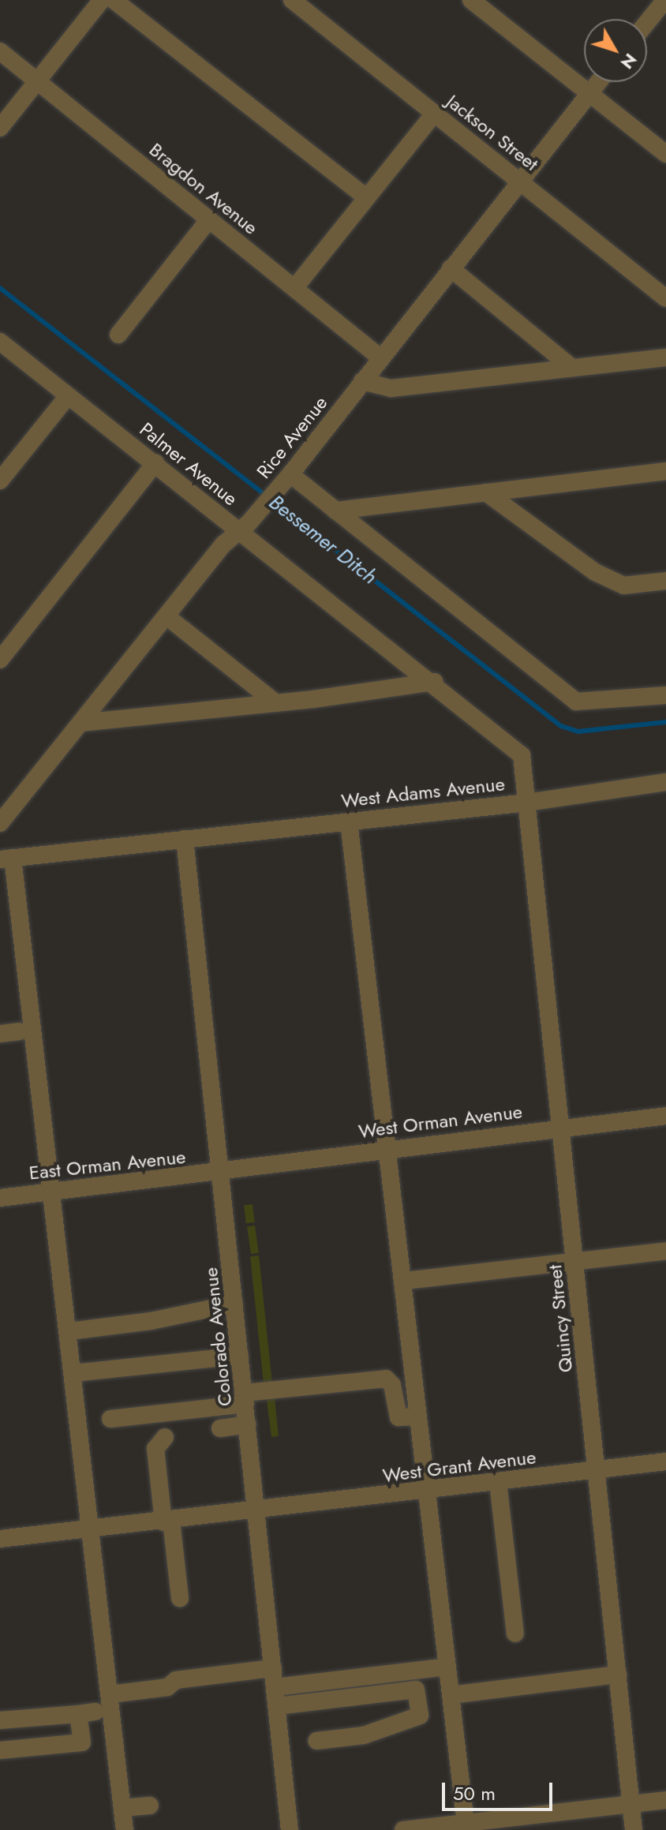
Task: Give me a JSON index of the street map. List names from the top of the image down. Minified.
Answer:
{"streets":{"street":["Jackson Street","Bragdon Avenue","Rice Avenue","Palmer Avenue","West Adams Avenue","West Orman Avenue","East Orman Avenue","Quincy Street","Colorado Avenue","West Grant Avenue"]},"crossings":[["Jackson Street","Rice Avenue"],["Bragdon Avenue","Rice Avenue"],["Rice Avenue","Palmer Avenue"],["Palmer Avenue","West Adams Avenue"],["Palmer Avenue","Quincy Street"],["West Adams Avenue","Quincy Street"],["West Adams Avenue","Colorado Avenue"],["West Orman Avenue","East Orman Avenue"],["West Orman Avenue","Quincy Street"],["West Orman Avenue","Colorado Avenue"],["East Orman Avenue","Colorado Avenue"],["Quincy Street","West Grant Avenue"],["Colorado Avenue","West Grant Avenue"]],"water":["Bessemer Ditch"],"scale_bar":"50 m","north":"bottom right"}
